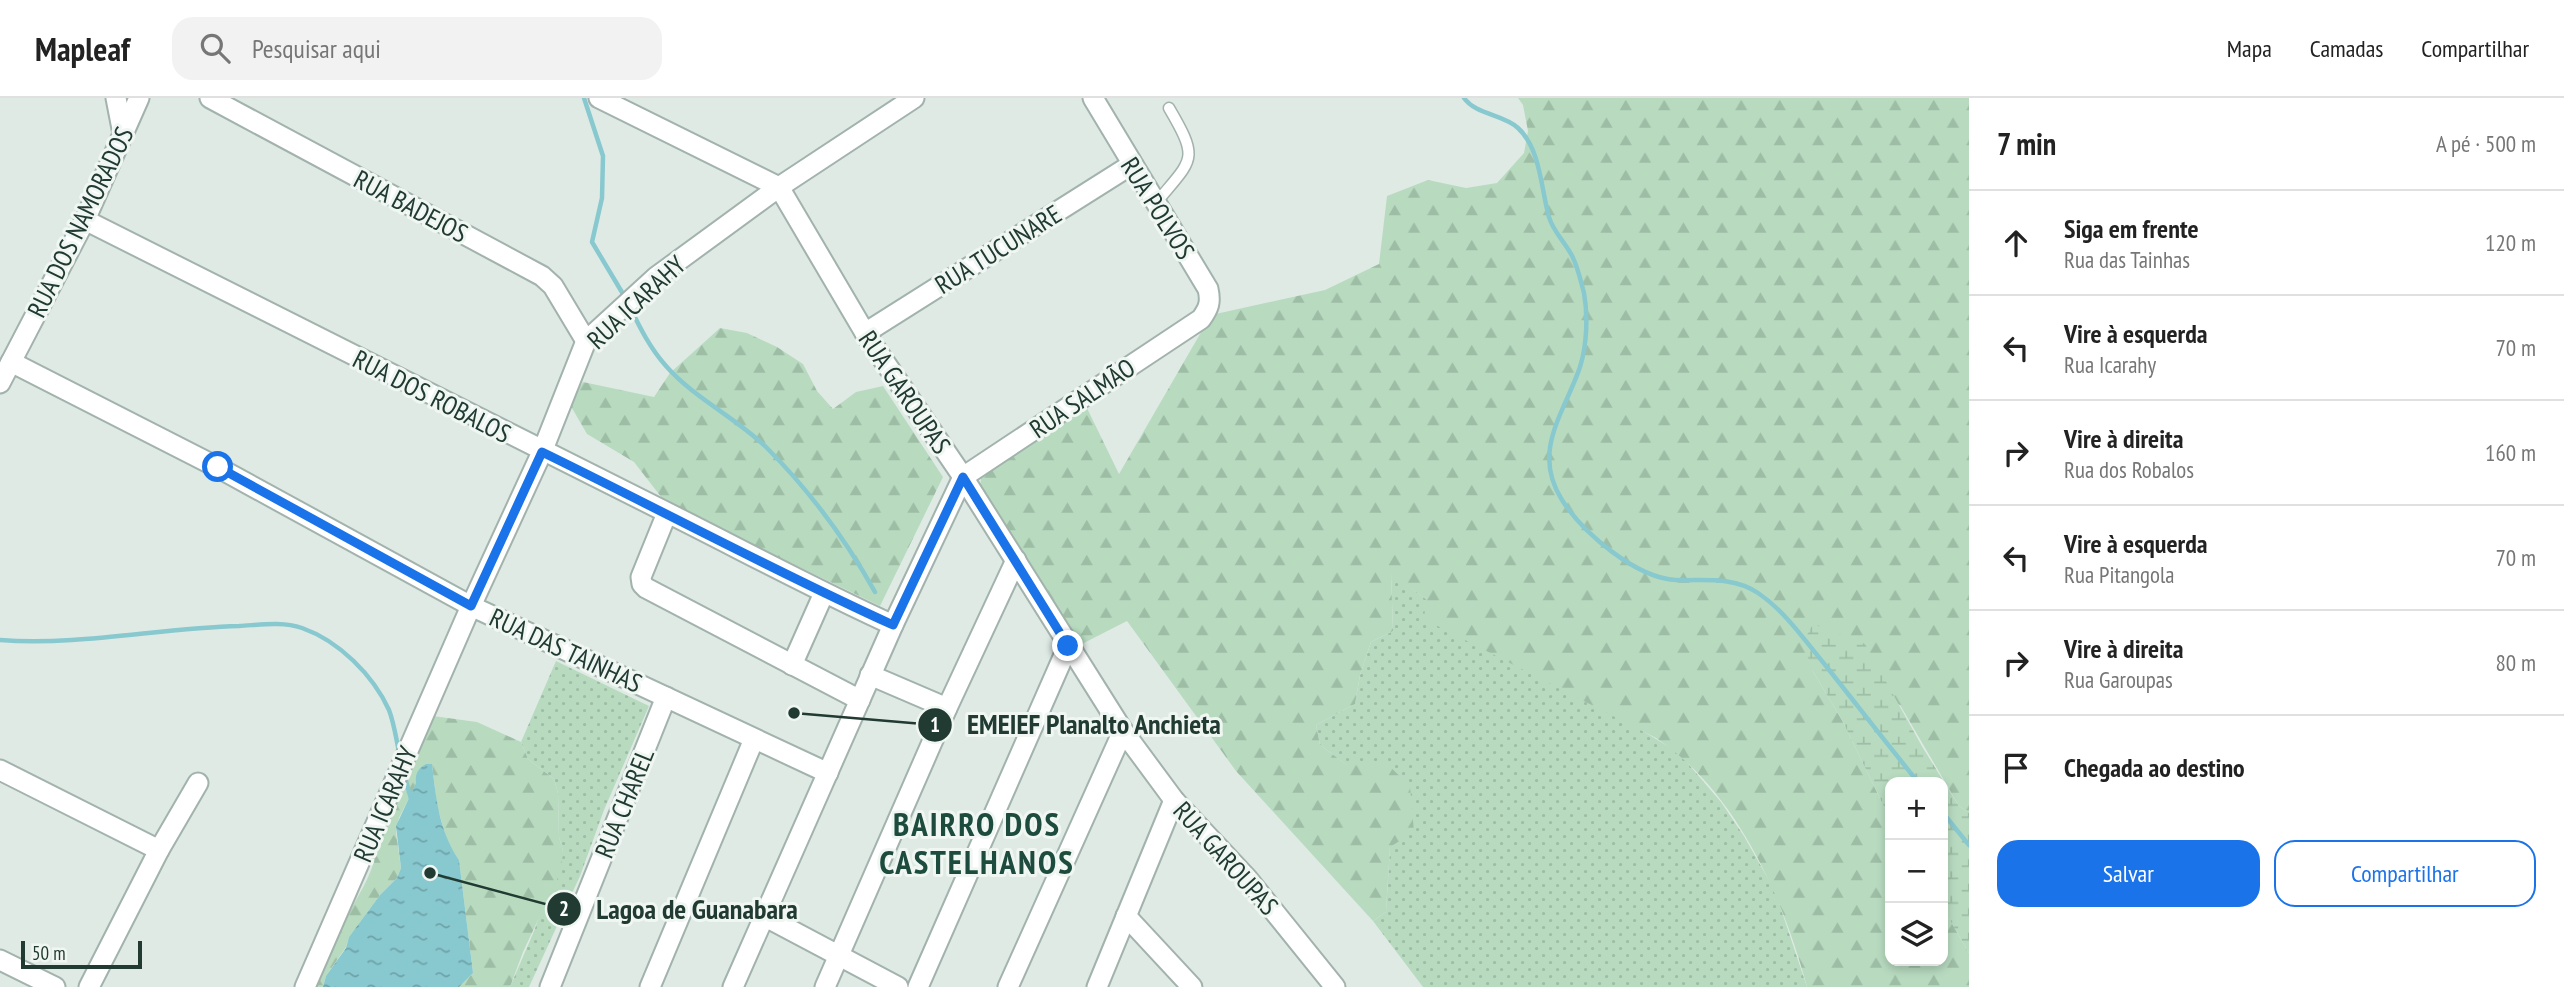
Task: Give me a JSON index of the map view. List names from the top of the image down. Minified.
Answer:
{"streets":{"street":["RUA BADEJOS","RUA POLVOS","RUA DOS NAMORADOS","RUA TUCUNARE","RUA ICARAHY","RUA GAROUPAS","RUA DOS ROBALOS","RUA SALMÃO","RUA DAS TAINHAS","RUA CHAREL"]},"crossings":[["RUA BADEJOS","RUA ICARAHY"],["RUA POLVOS","RUA TUCUNARE"],["RUA POLVOS","RUA SALMÃO"],["RUA DOS NAMORADOS","RUA DOS ROBALOS"],["RUA DOS NAMORADOS","RUA DAS TAINHAS"],["RUA TUCUNARE","RUA GAROUPAS"],["RUA ICARAHY","RUA GAROUPAS"],["RUA ICARAHY","RUA DOS ROBALOS"],["RUA ICARAHY","RUA DAS TAINHAS"],["RUA GAROUPAS","RUA SALMÃO"],["RUA DAS TAINHAS","RUA CHAREL"]],"districts":["BAIRRO DOS CASTELHANOS"],"places":["EMEIEF Planalto Anchieta","Lagoa de Guanabara"],"scale_bar":"50 m","page":{"header":"Mapleaf","search":"Pesquisar aqui","nav":["Mapa","Camadas","Compartilhar"],"heading":["7 min","A pé · 500 m"],"list":[["Siga em frente","Rua das Tainhas","120 m"],["Vire à esquerda","Rua Icarahy","70 m"],["Vire à direita","Rua dos Robalos","160 m"],["Vire à esquerda","Rua Pitangola","70 m"],["Vire à direita","Rua Garoupas","80 m"],"Chegada ao destino"],"map_buttons":["+","−"],"buttons":["Salvar","Compartilhar"],"scale":"50 m"}}
